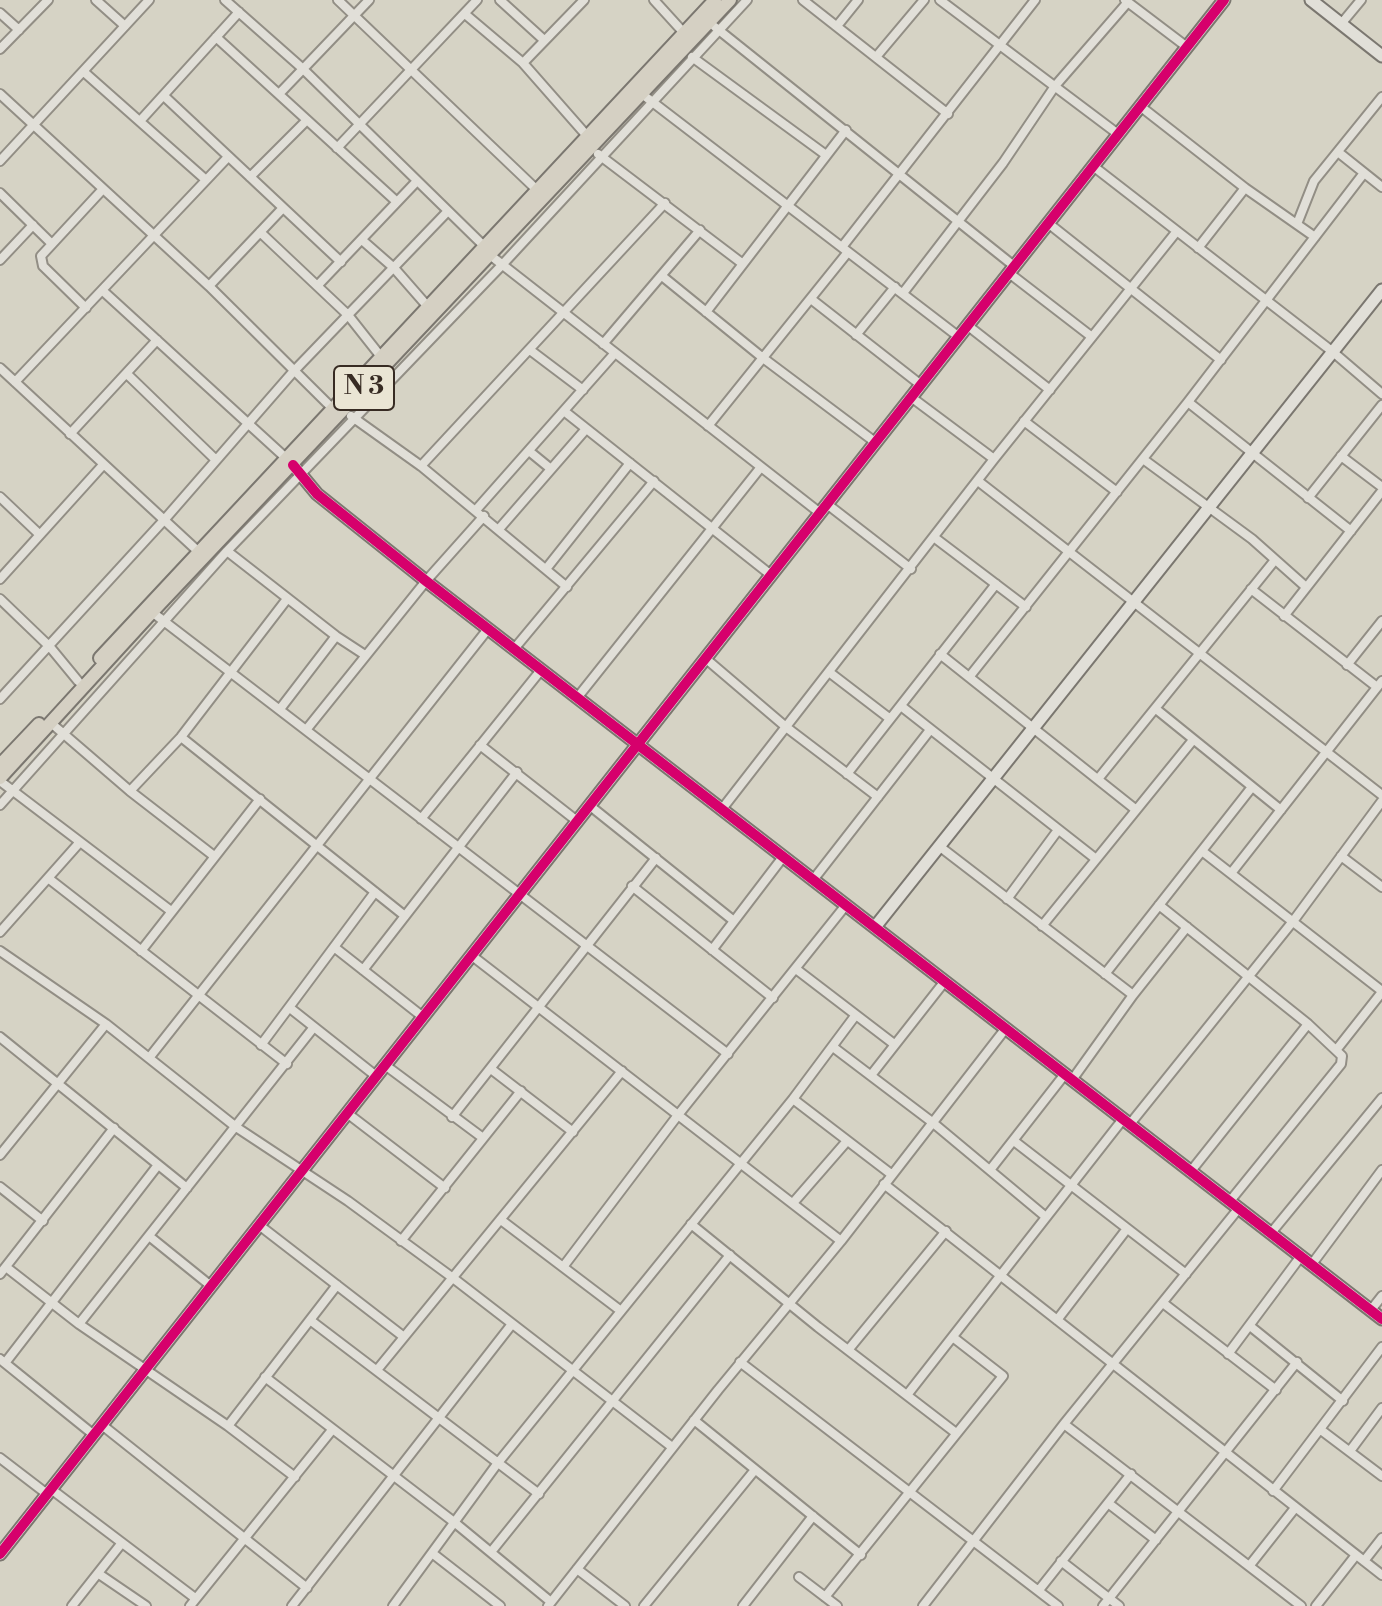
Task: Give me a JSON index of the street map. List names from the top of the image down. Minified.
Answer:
{"streets":{"main road":["N 3"]}}
